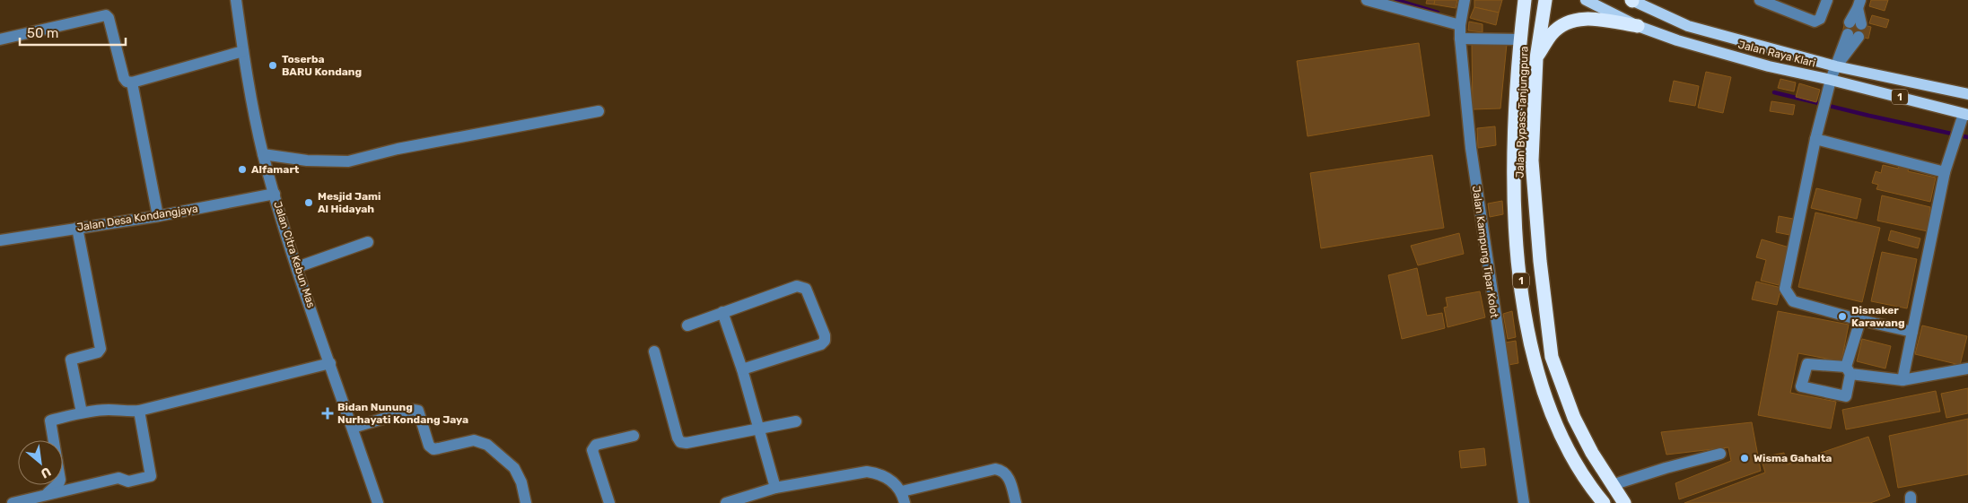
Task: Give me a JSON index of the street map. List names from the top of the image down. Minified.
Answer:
{"streets":{"highway":["1","Jalan Bypass Tanjungpura"],"main road":["Jalan Raya Klari"],"street":["Jalan Desa Kondangjaya","Jalan Kampung Tipar Kolot","Jalan Citra Kebun Mas"]},"crossings":[["Jalan Desa Kondangjaya","Jalan Citra Kebun Mas"]],"places":{"other":["Toserba BARU Kondang","Alfamart","Mesjid Jami Al Hidayah","Disnaker Karawang","Wisma Gahalta"],"health":["Bidan Nunung Nurhayati Kondang Jaya"]},"scale_bar":"50 m","north":"bottom right"}
